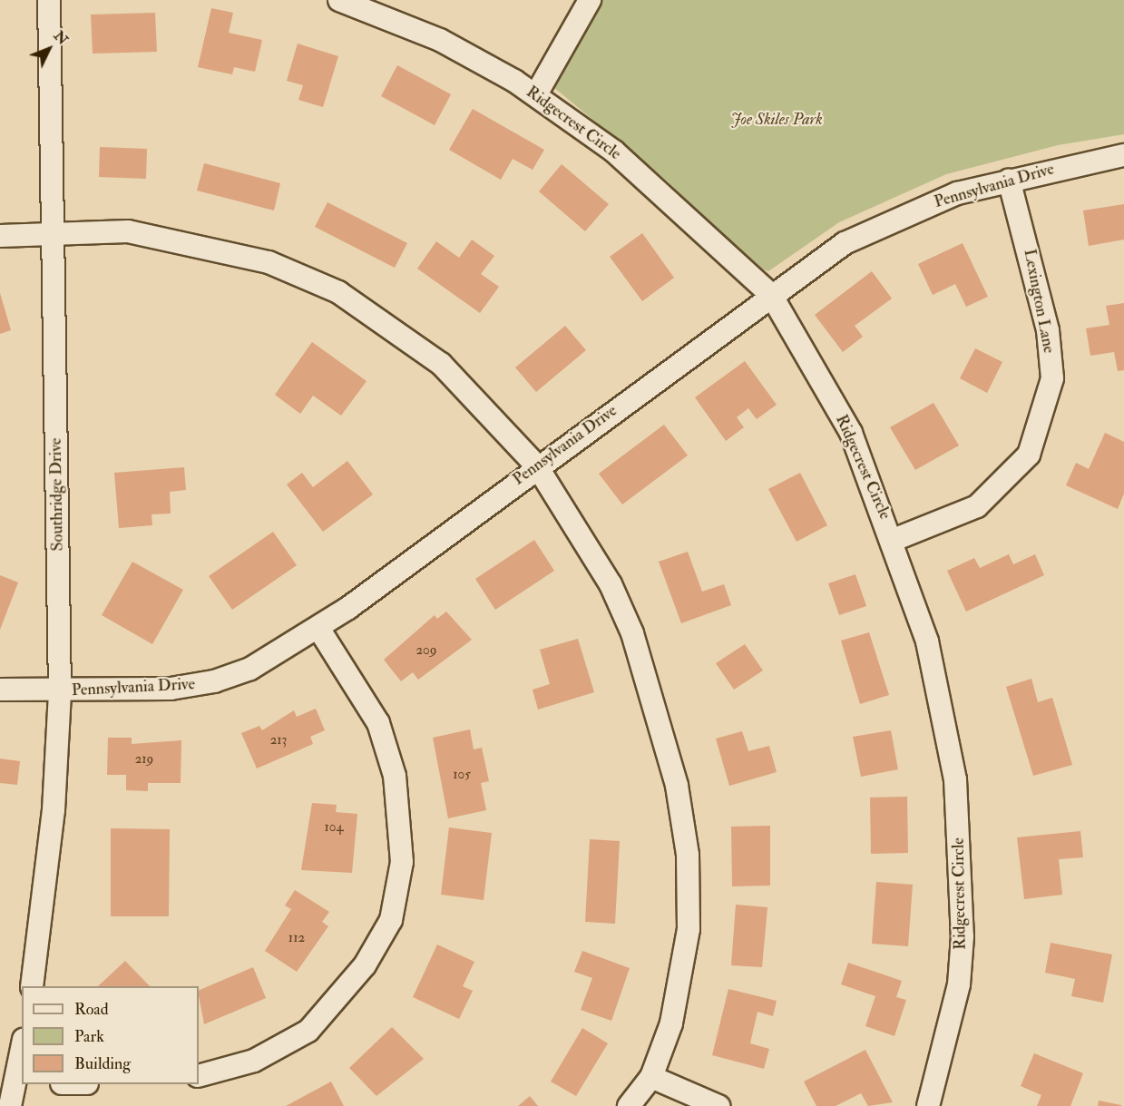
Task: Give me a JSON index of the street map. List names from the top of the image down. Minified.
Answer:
{"streets":{"street":["Ridgecrest Circle","Pennsylvania Drive","Lexington Lane","Southridge Drive"]},"crossings":[["Ridgecrest Circle","Pennsylvania Drive"],["Ridgecrest Circle","Lexington Lane"],["Pennsylvania Drive","Lexington Lane"],["Pennsylvania Drive","Southridge Drive"]],"parks":["Joe Skiles Park"],"house_numbers":["209","213","219","105","104","112"],"legend":["Road","Park","Building"],"north":"top right"}
